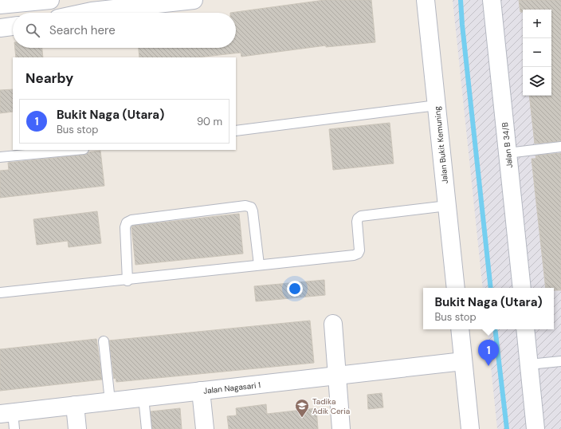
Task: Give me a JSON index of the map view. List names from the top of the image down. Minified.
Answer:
{"streets":{"street":["Jalan Bukit Kemuning","Jalan B 34/B","Jalan Nagasari 1"]},"places":{"school or university":["Tadika Adik Ceria"]},"page":{"map_buttons":["+","−"],"search":"Search here","heading":"Nearby","list":[{"mark":"1","name":"Bukit Naga (Utara)","note":"Bus stop","value":"90 m"}],"popup":["Bukit Naga (Utara)","Bus stop"],"pins":"1"}}
